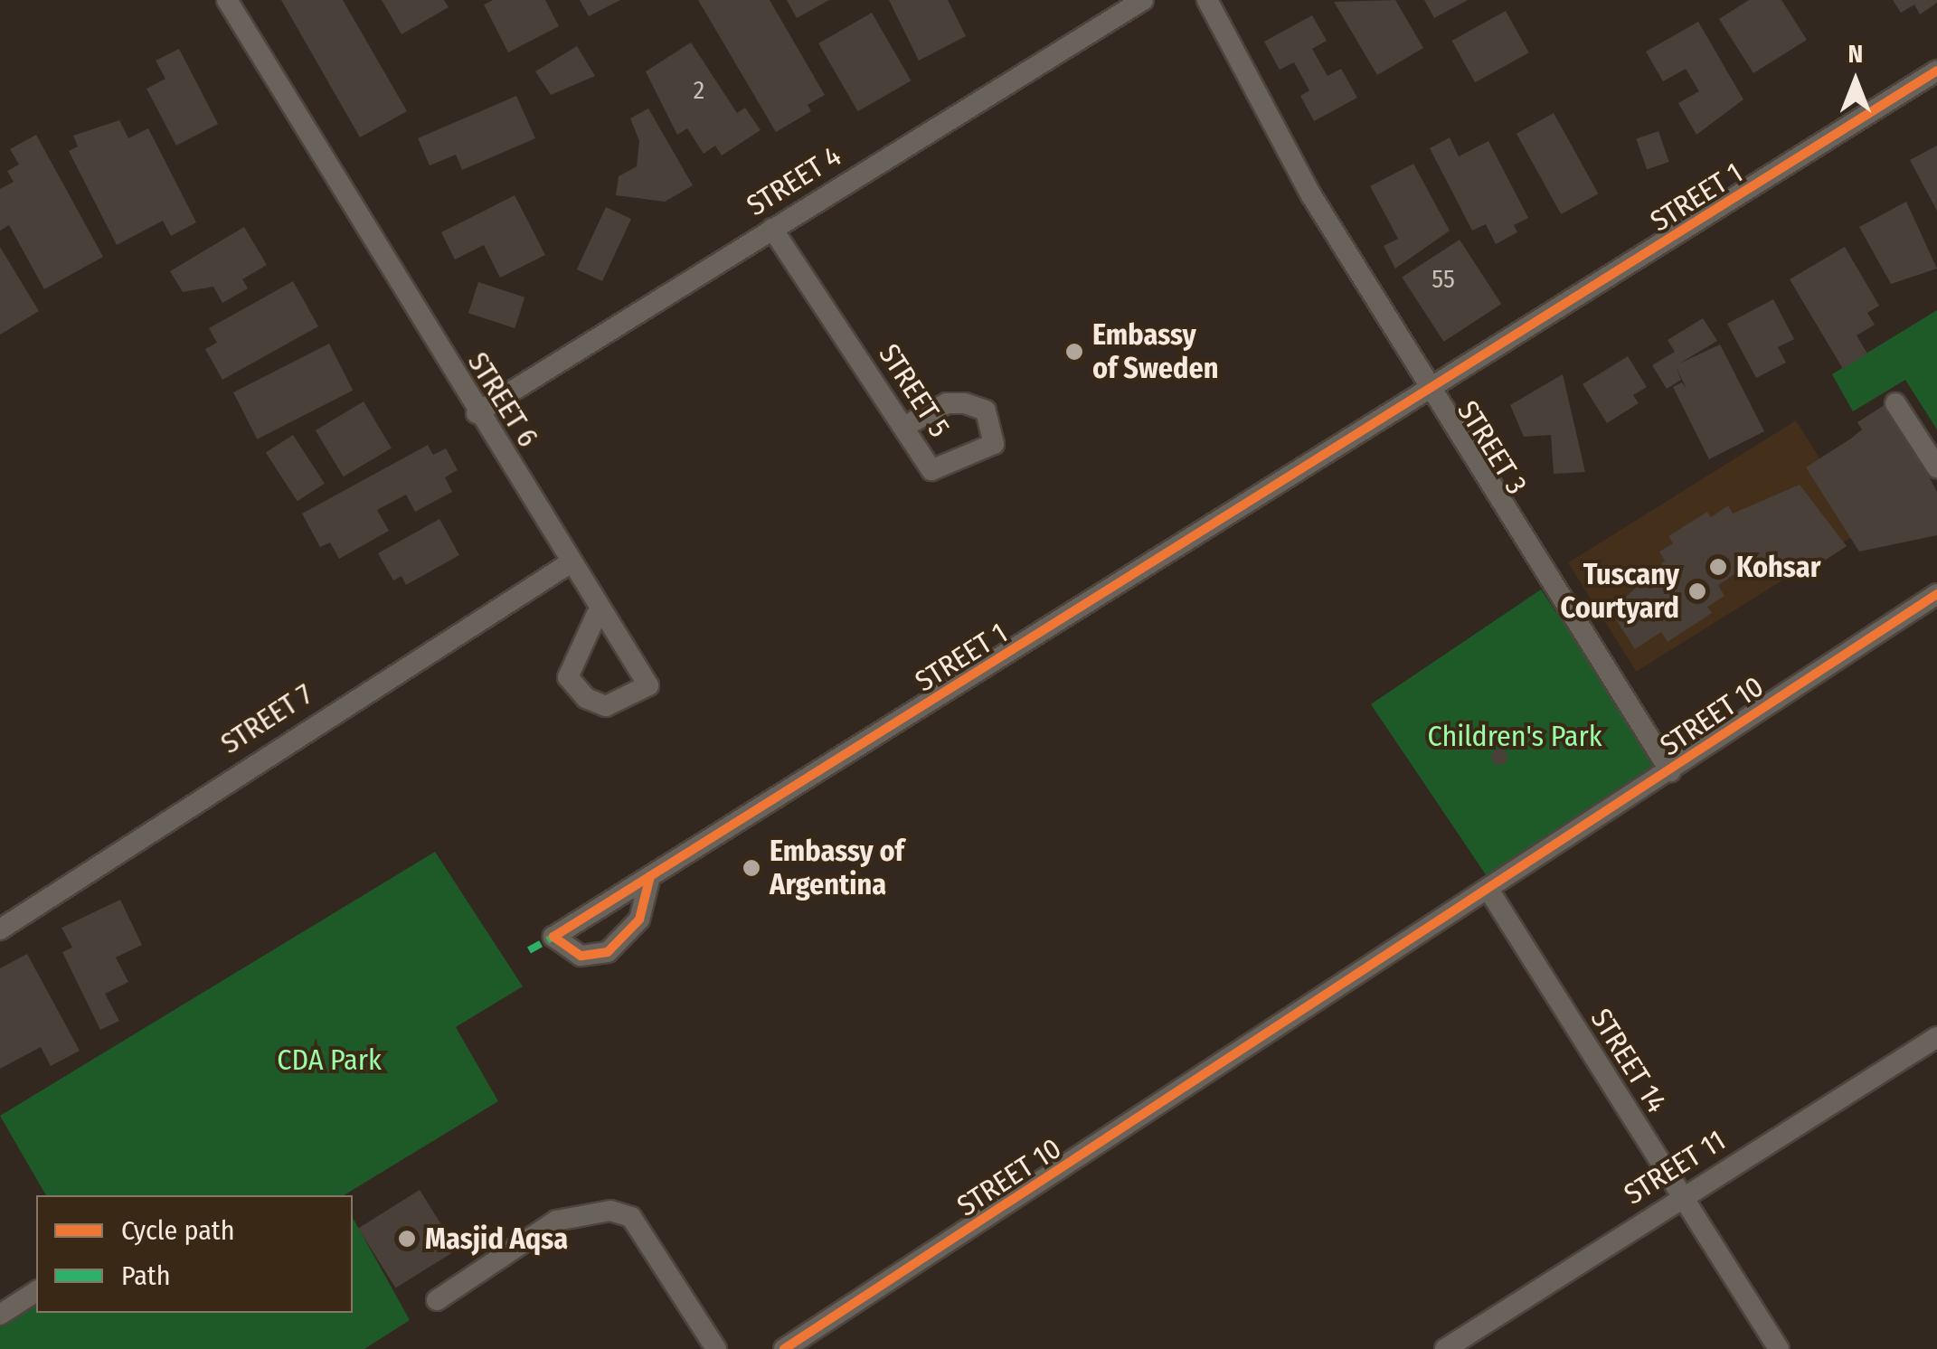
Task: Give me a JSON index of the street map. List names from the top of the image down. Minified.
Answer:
{"streets":{"street":["STREET 4","STREET 1","STREET 5","STREET 6","STREET 3","STREET 10","STREET 7","STREET 14","STREET 11"]},"crossings":[["STREET 4","STREET 5"],["STREET 4","STREET 6"],["STREET 1","STREET 3"],["STREET 6","STREET 7"],["STREET 3","STREET 10"],["STREET 10","STREET 14"],["STREET 14","STREET 11"]],"parks":["Children's Park","CDA Park"],"places":["Embassy of Sweden","Kohsar","Tuscany Courtyard","Embassy of Argentina","Masjid Aqsa"],"house_numbers":["2","55"],"legend":["Cycle path","Path"],"north":"top"}
